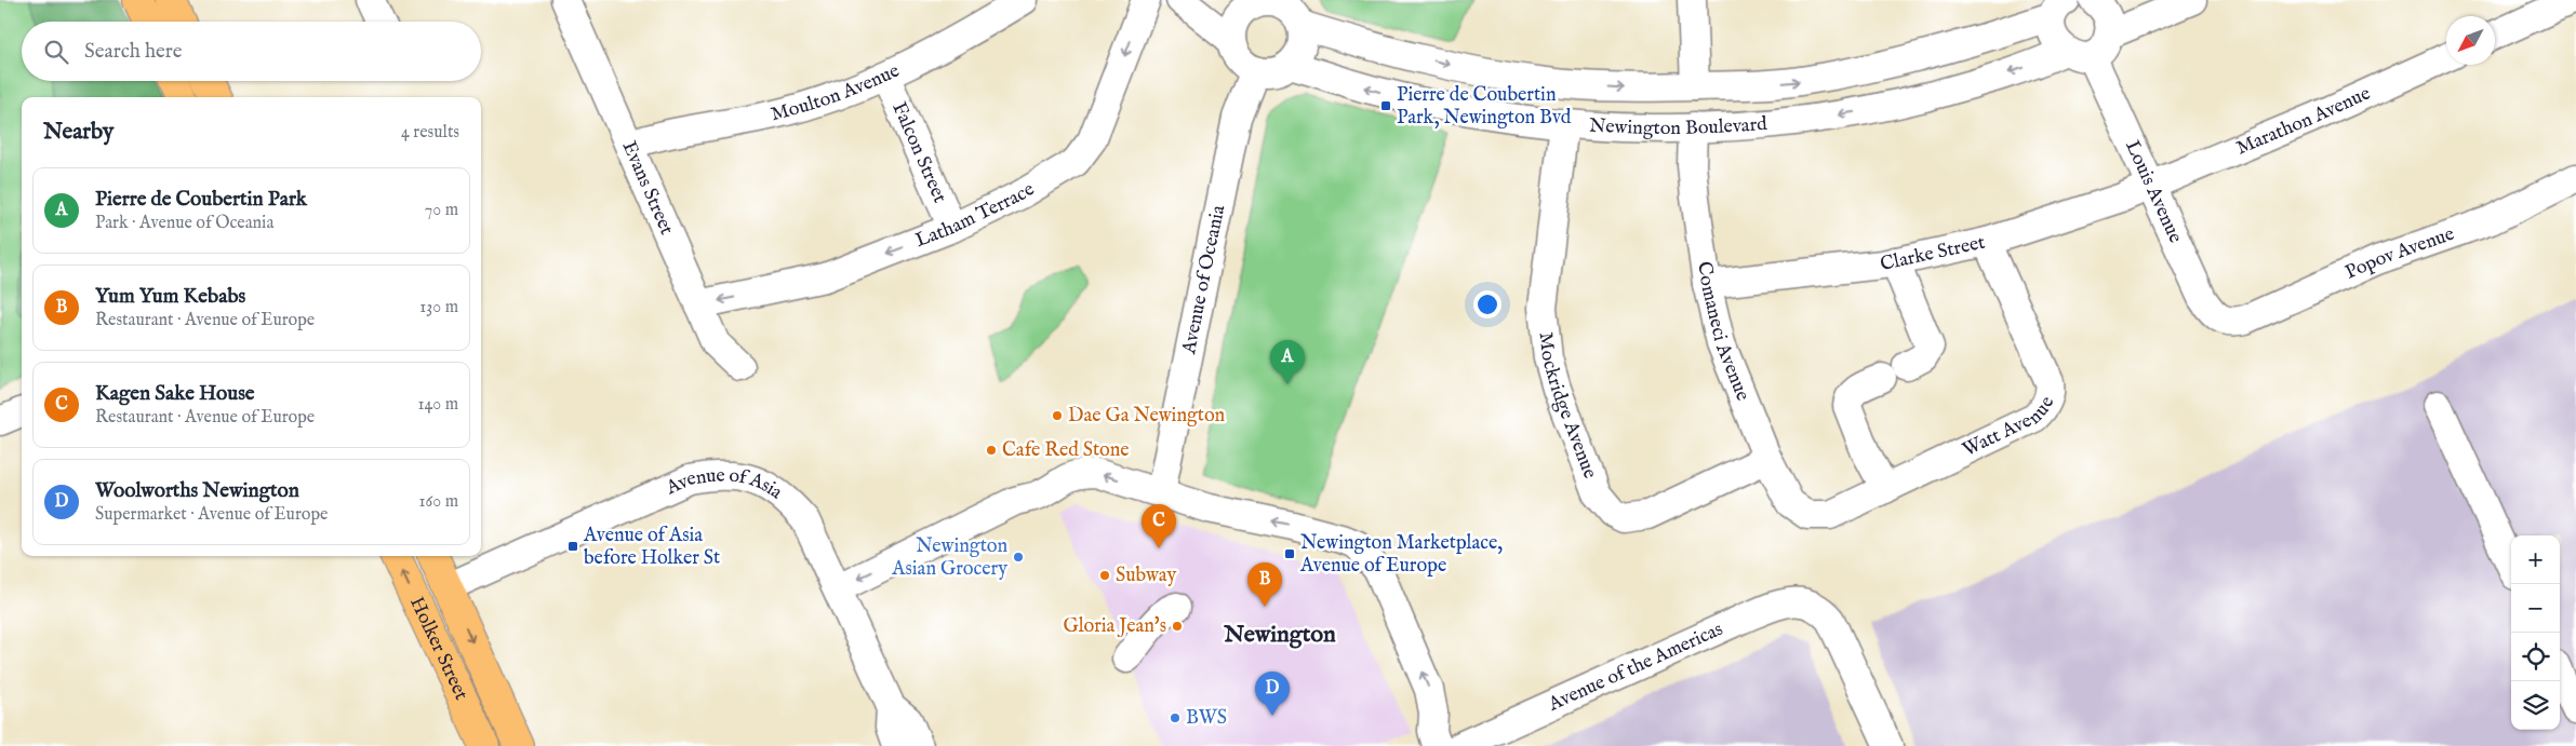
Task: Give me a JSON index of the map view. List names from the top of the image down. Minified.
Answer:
{"streets":{"main road":["Holker Street"],"street":["Moulton Avenue","Marathon Avenue","Newington Boulevard","Falcon Street","Evans Street","Louis Avenue","Latham Terrace","Clarke Street","Popov Avenue","Avenue of Oceania","Comaneci Avenue","Mockridge Avenue","Watt Avenue","Avenue of Asia","Avenue of the Americas"]},"crossings":[["Moulton Avenue","Falcon Street"],["Moulton Avenue","Evans Street"],["Marathon Avenue","Louis Avenue"],["Marathon Avenue","Clarke Street"],["Newington Boulevard","Louis Avenue"],["Newington Boulevard","Avenue of Oceania"],["Newington Boulevard","Comaneci Avenue"],["Newington Boulevard","Mockridge Avenue"],["Falcon Street","Latham Terrace"],["Evans Street","Latham Terrace"],["Louis Avenue","Clarke Street"],["Louis Avenue","Popov Avenue"],["Clarke Street","Comaneci Avenue"],["Clarke Street","Watt Avenue"],["Comaneci Avenue","Mockridge Avenue"],["Comaneci Avenue","Watt Avenue"],["Avenue of Asia","Holker Street"]],"one_way":["Latham Terrace"],"districts":["Newington"],"places":{"transit":["Pierre de Coubertin Park, Newington Bvd","Avenue of Asia before Holker St","Newington Marketplace, Avenue of Europe"],"other":["Dae Ga Newington","Cafe Red Stone","Newington Asian Grocery","Subway","Gloria Jean's","BWS"]},"north":"bottom left","page":{"search":"Search here","heading":["Nearby","4 results"],"list":[{"mark":"A","name":"Pierre de Coubertin Park","note":"Park · Avenue of Oceania","value":"70 m"},{"mark":"B","name":"Yum Yum Kebabs","note":"Restaurant · Avenue of Europe","value":"130 m"},{"mark":"C","name":"Kagen Sake House","note":"Restaurant · Avenue of Europe","value":"140 m"},{"mark":"D","name":"Woolworths Newington","note":"Supermarket · Avenue of Europe","value":"160 m"}],"pins":["A","C","B","D"],"map_buttons":["+","−"]}}
